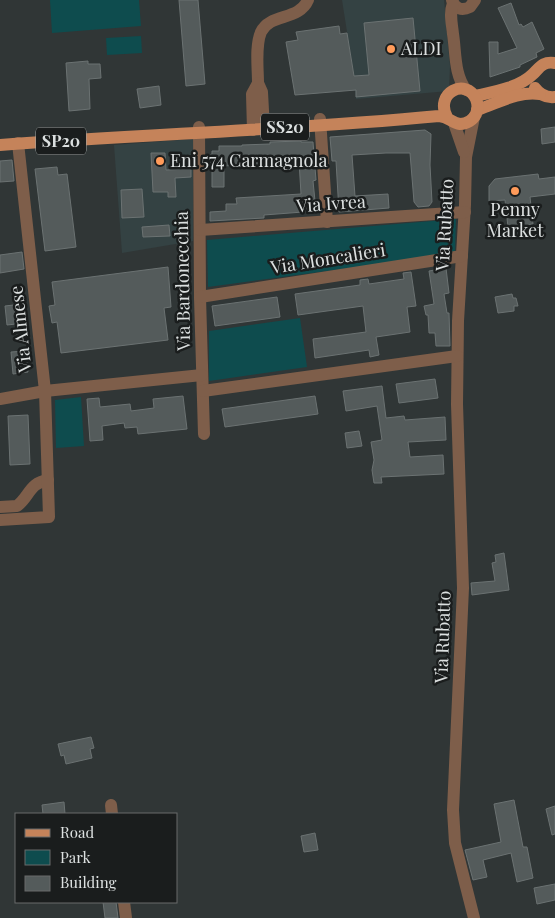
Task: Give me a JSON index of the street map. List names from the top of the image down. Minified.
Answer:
{"streets":{"main road":["SS20","SP20"],"street":["Via Ivrea","Via Rubatto","Via Moncalieri","Via Bardonecchia","Via Almese"]},"crossings":[["SS20","SP20"],["SS20","Via Bardonecchia"],["SP20","Via Almese"],["Via Ivrea","Via Rubatto"],["Via Ivrea","Via Bardonecchia"],["Via Rubatto","Via Moncalieri"],["Via Moncalieri","Via Bardonecchia"]],"places":["ALDI","Eni 574 Carmagnola","Penny Market"],"legend":["Road","Park","Building"]}
